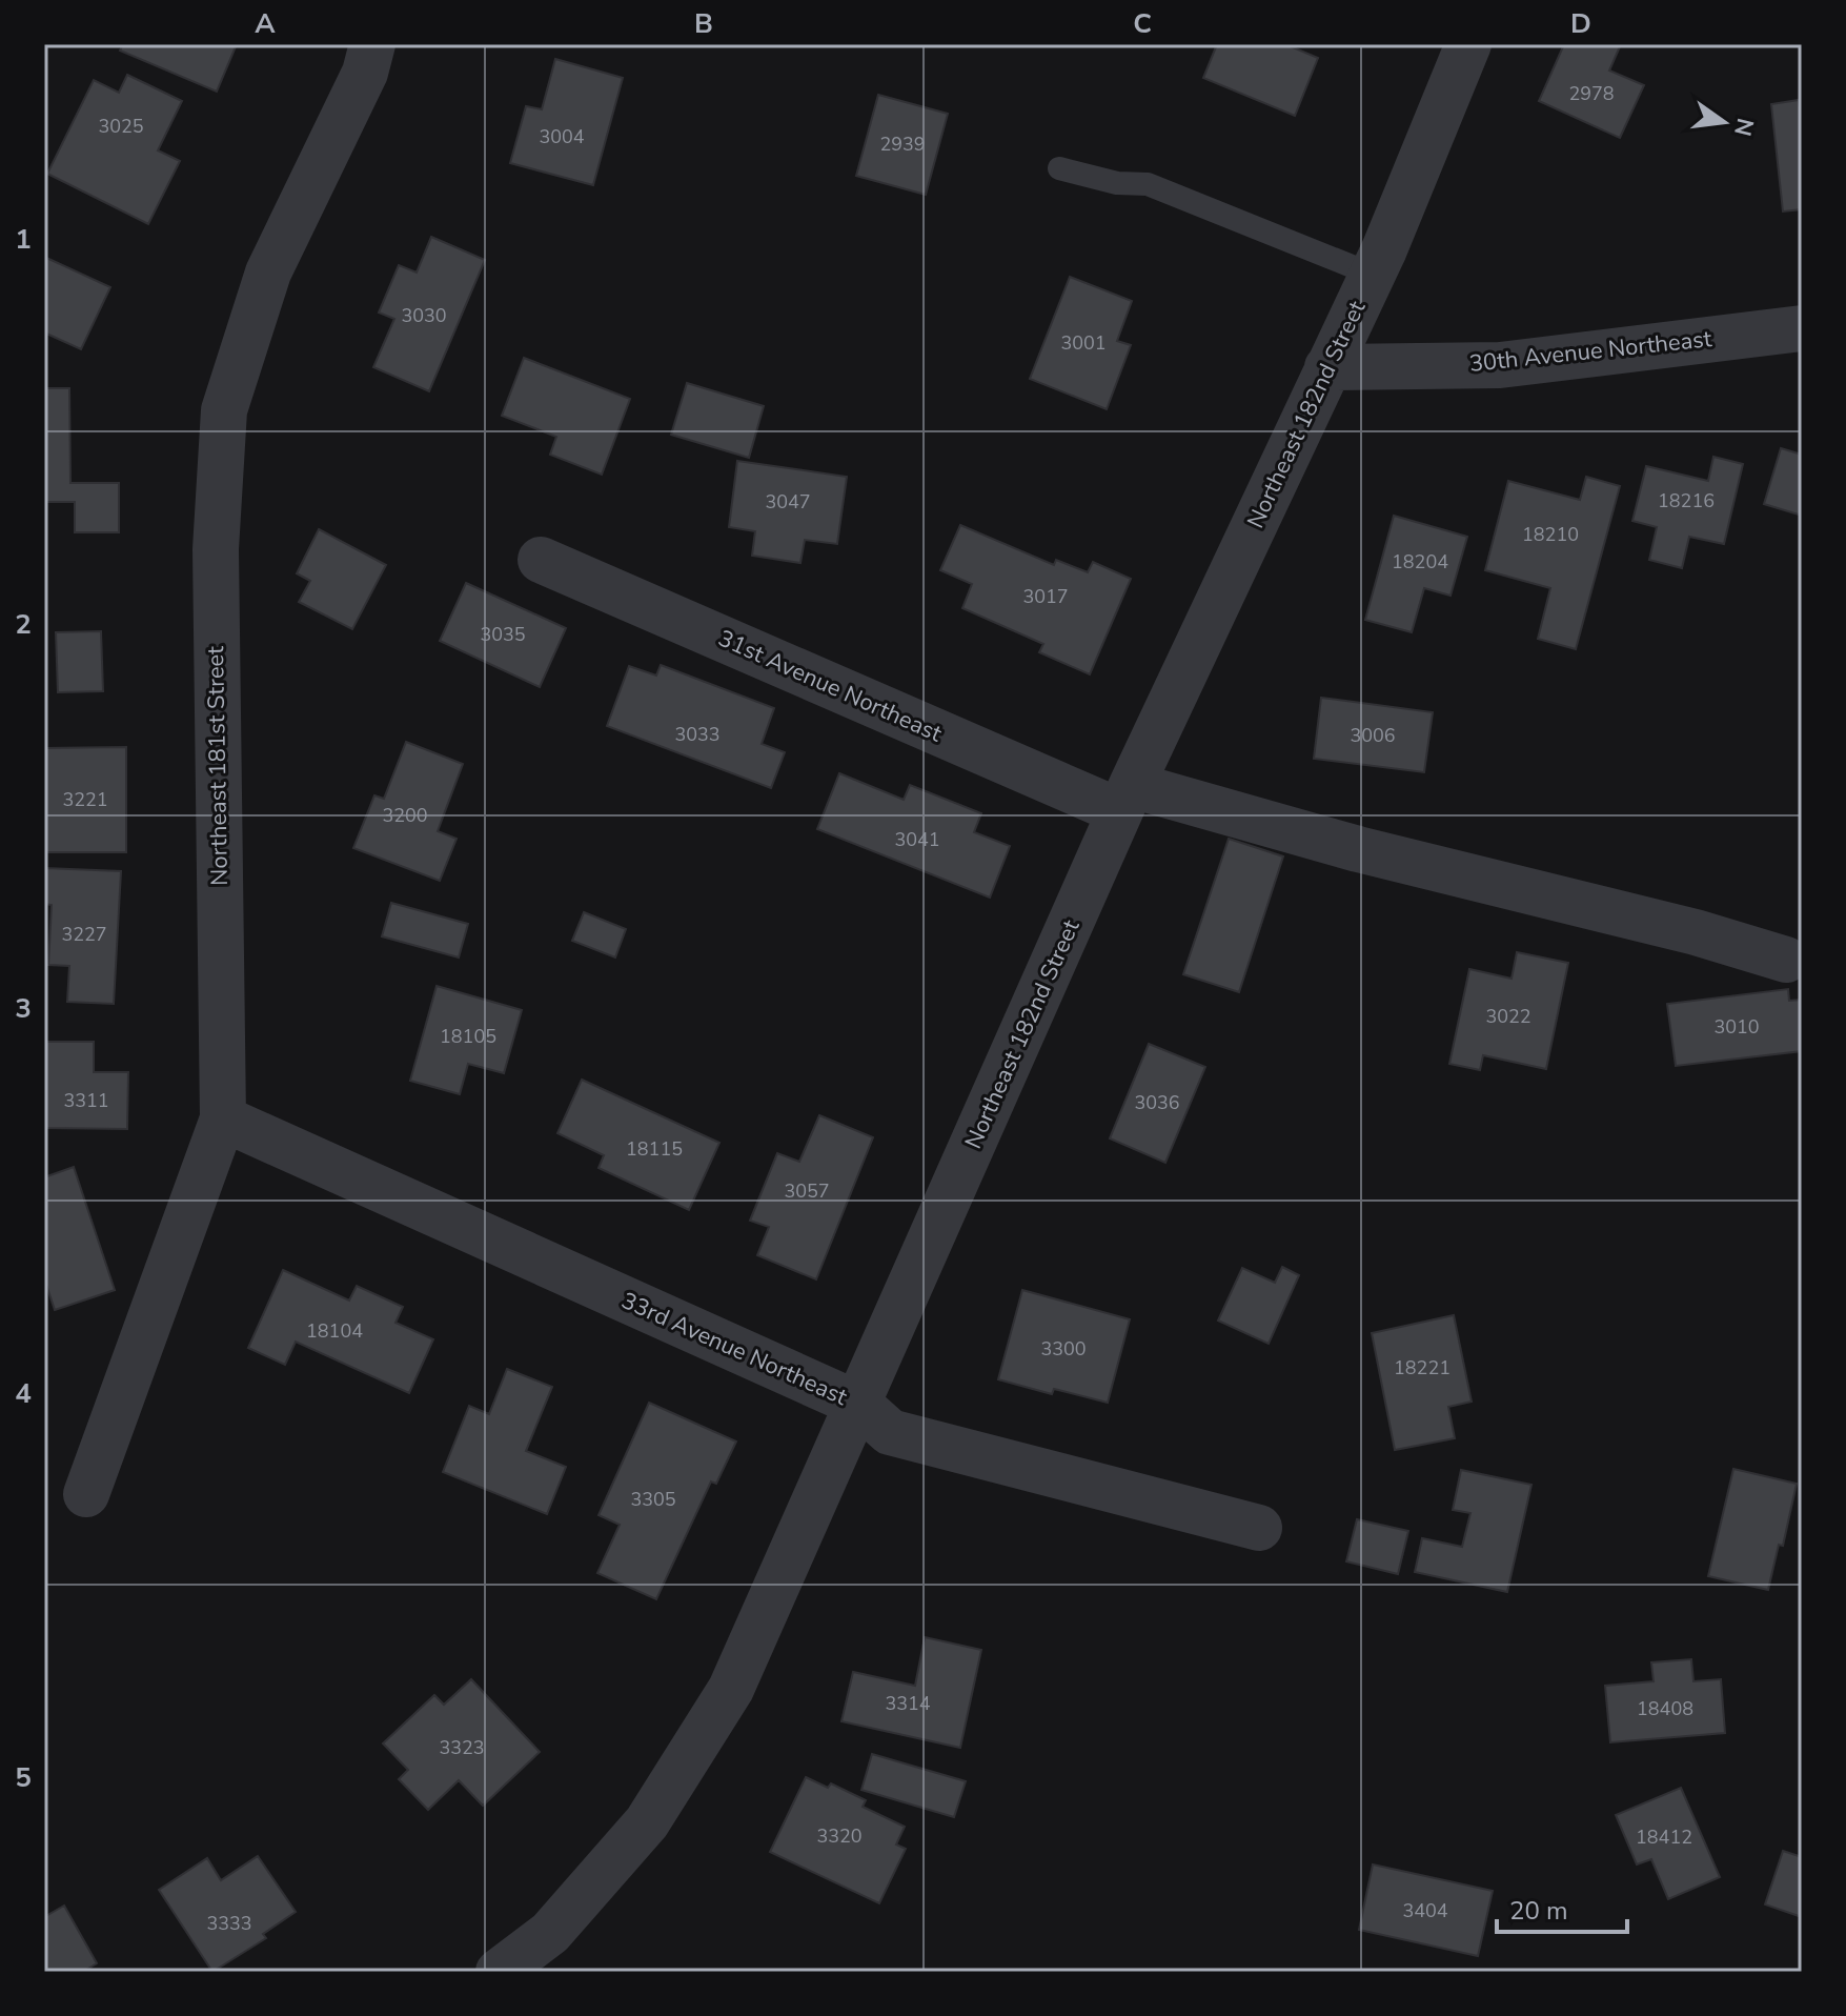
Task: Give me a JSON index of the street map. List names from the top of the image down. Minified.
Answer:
{"streets":{"street":["30th Avenue Northeast","Northeast 182nd Street","31st Avenue Northeast","Northeast 181st Street","33rd Avenue Northeast"]},"crossings":[["30th Avenue Northeast","Northeast 182nd Street"],["Northeast 182nd Street","31st Avenue Northeast"],["Northeast 182nd Street","33rd Avenue Northeast"],["Northeast 181st Street","33rd Avenue Northeast"]],"house_numbers":["2978","3025","3004","2939","3030","3001","18216","3047","18210","18204","3017","3035","3033","3006","3221","3200","3041","3227","3022","3010","18105","3311","3036","18115","3057","18104","3300","18221","3305","3314","18408","3323","3320","18412","3404","3333"],"scale_bar":"20 m","north":"right","grid":{"columns":["A","B","C","D"],"rows":["1","2","3","4","5"]}}
